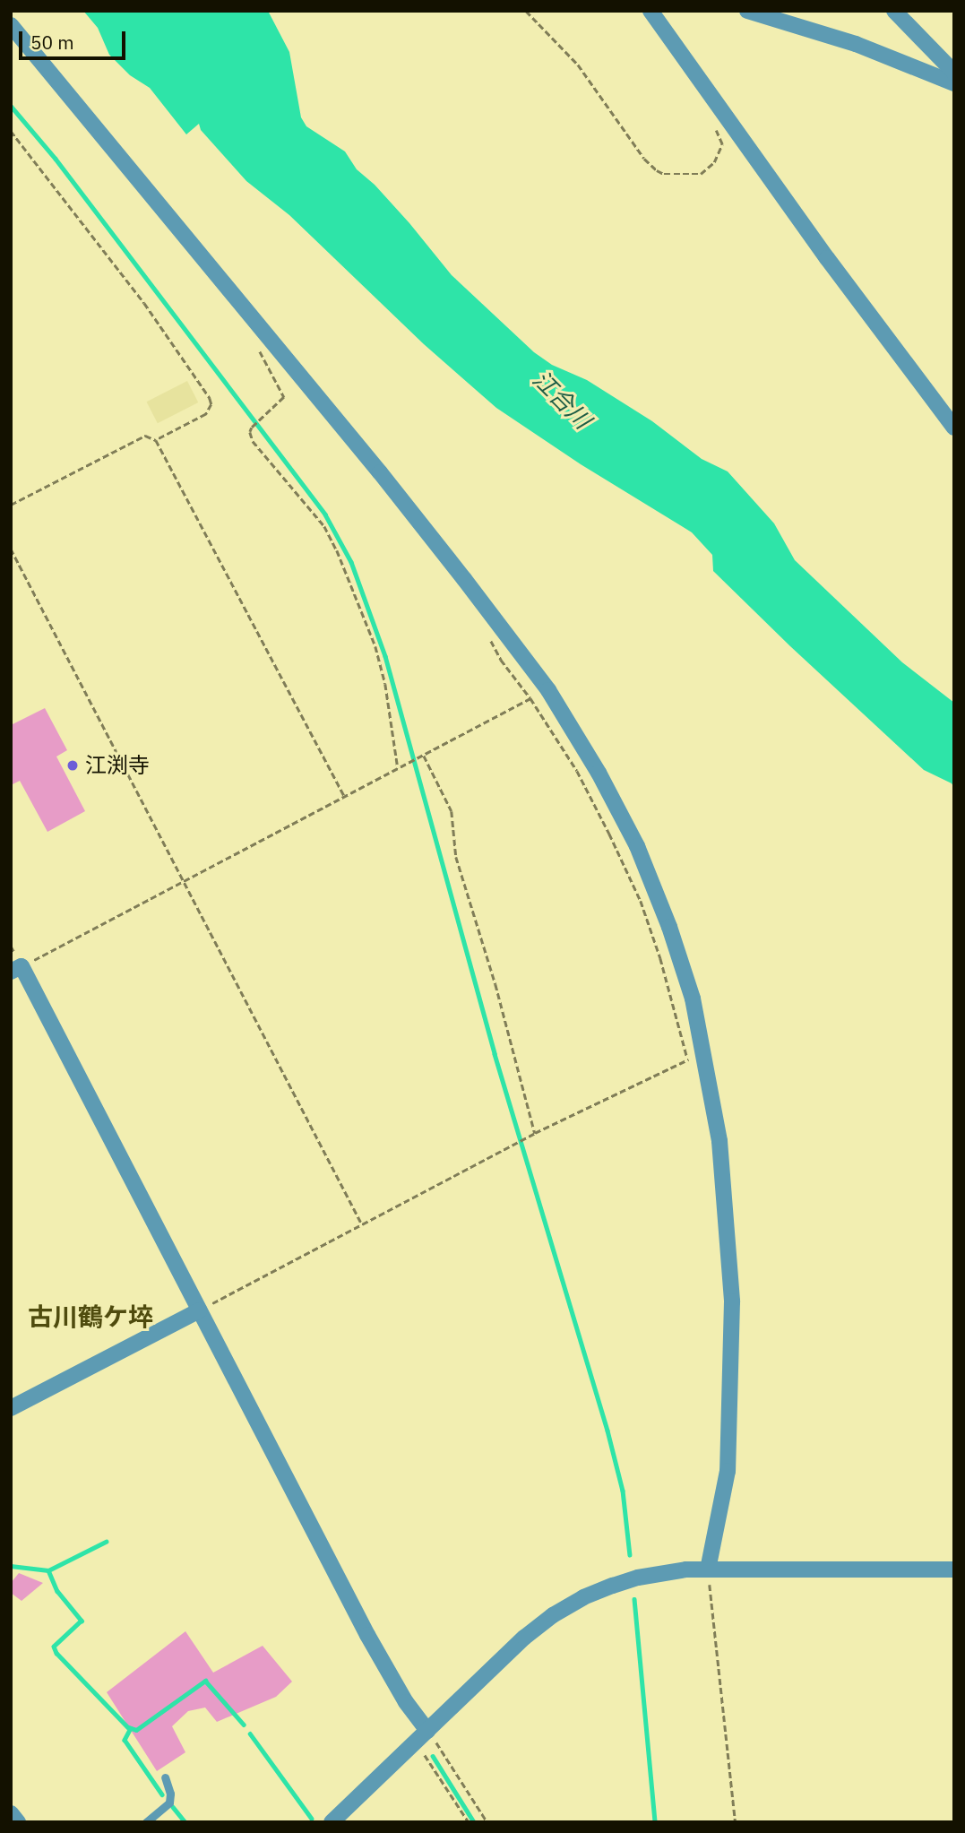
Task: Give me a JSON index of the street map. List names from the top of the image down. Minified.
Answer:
{"districts":["古川鶴ケ埣"],"water":["江合川"],"places":["江渕寺"],"scale_bar":"50 m"}
